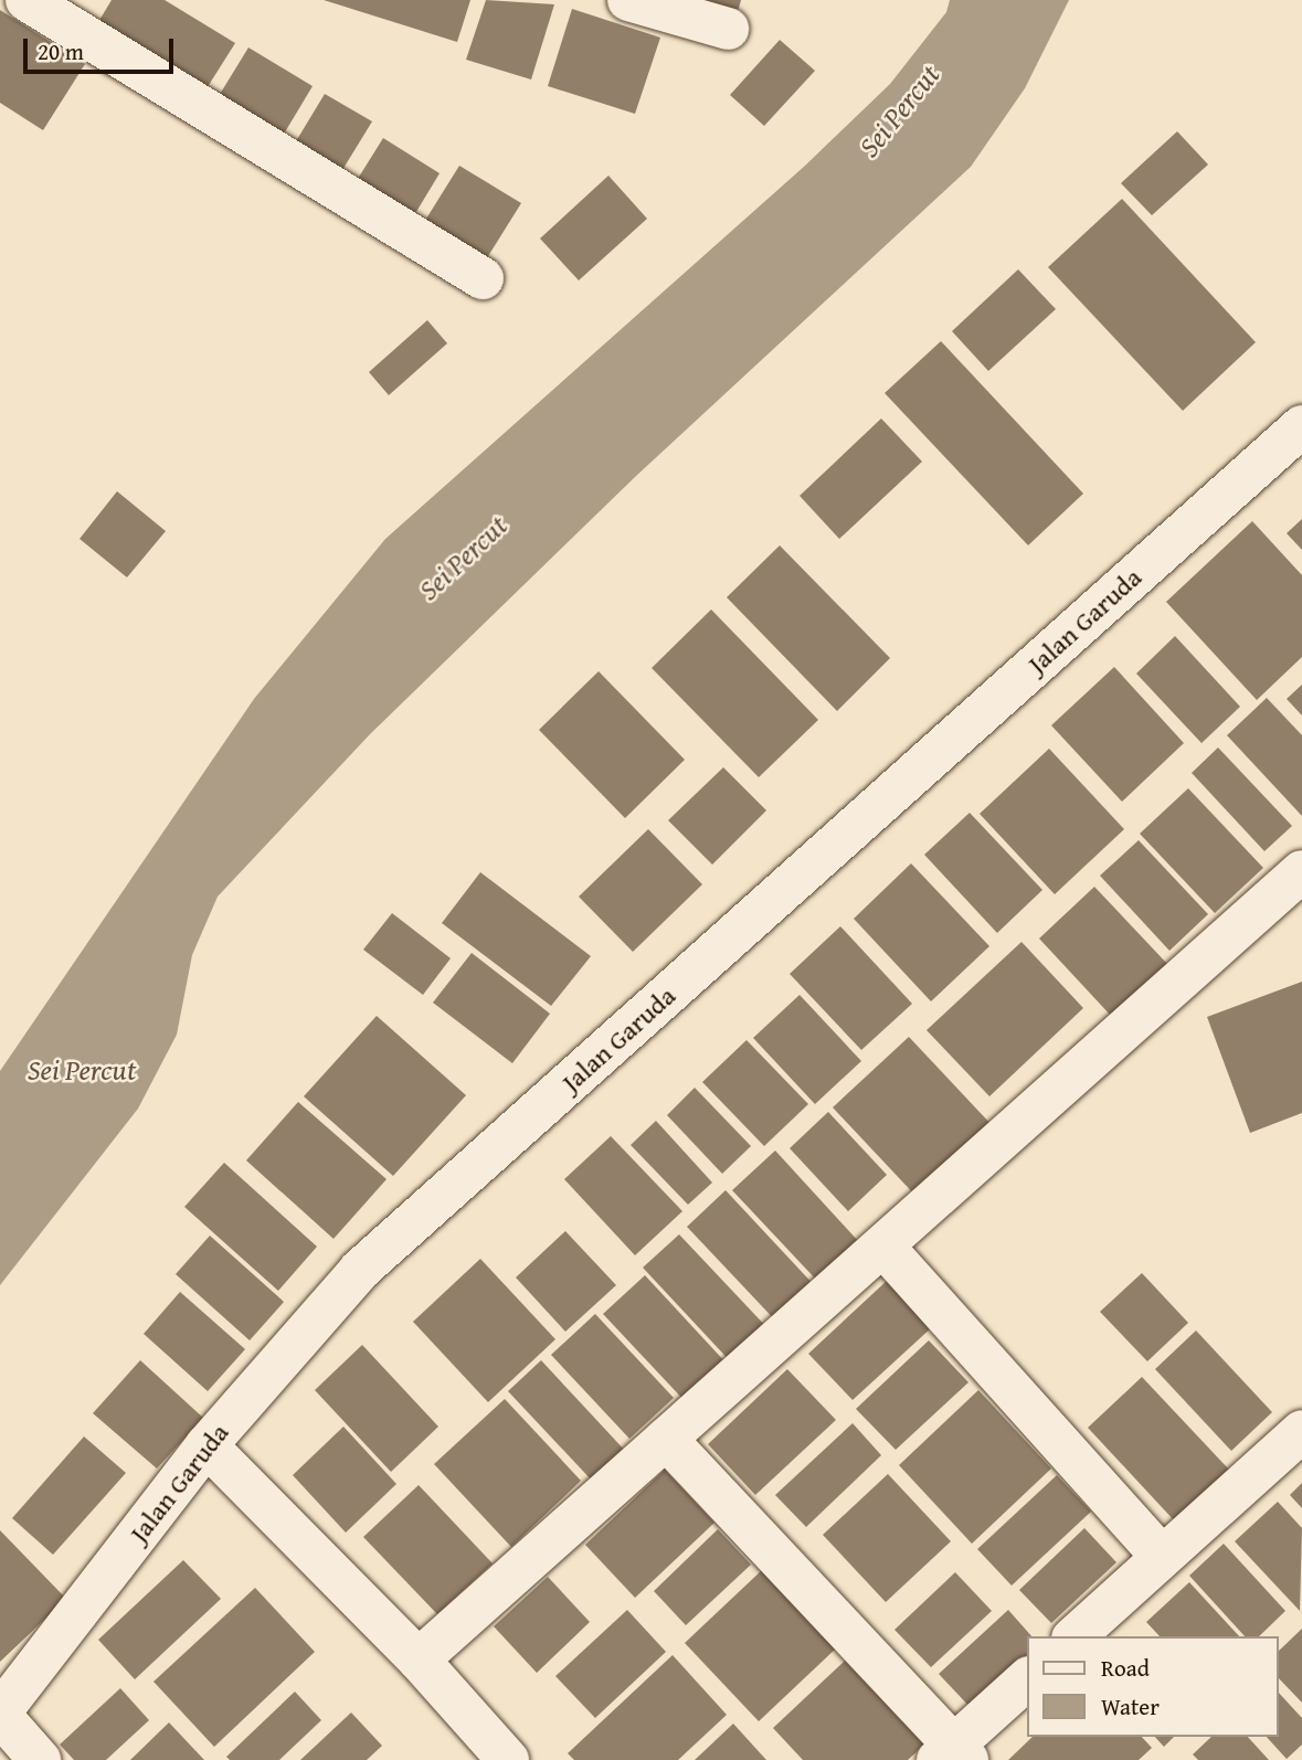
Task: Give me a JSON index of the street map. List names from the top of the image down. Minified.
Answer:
{"streets":{"street":["Jalan Garuda"]},"water":["Sei Percut"],"legend":["Road","Water"],"scale_bar":"20 m"}
